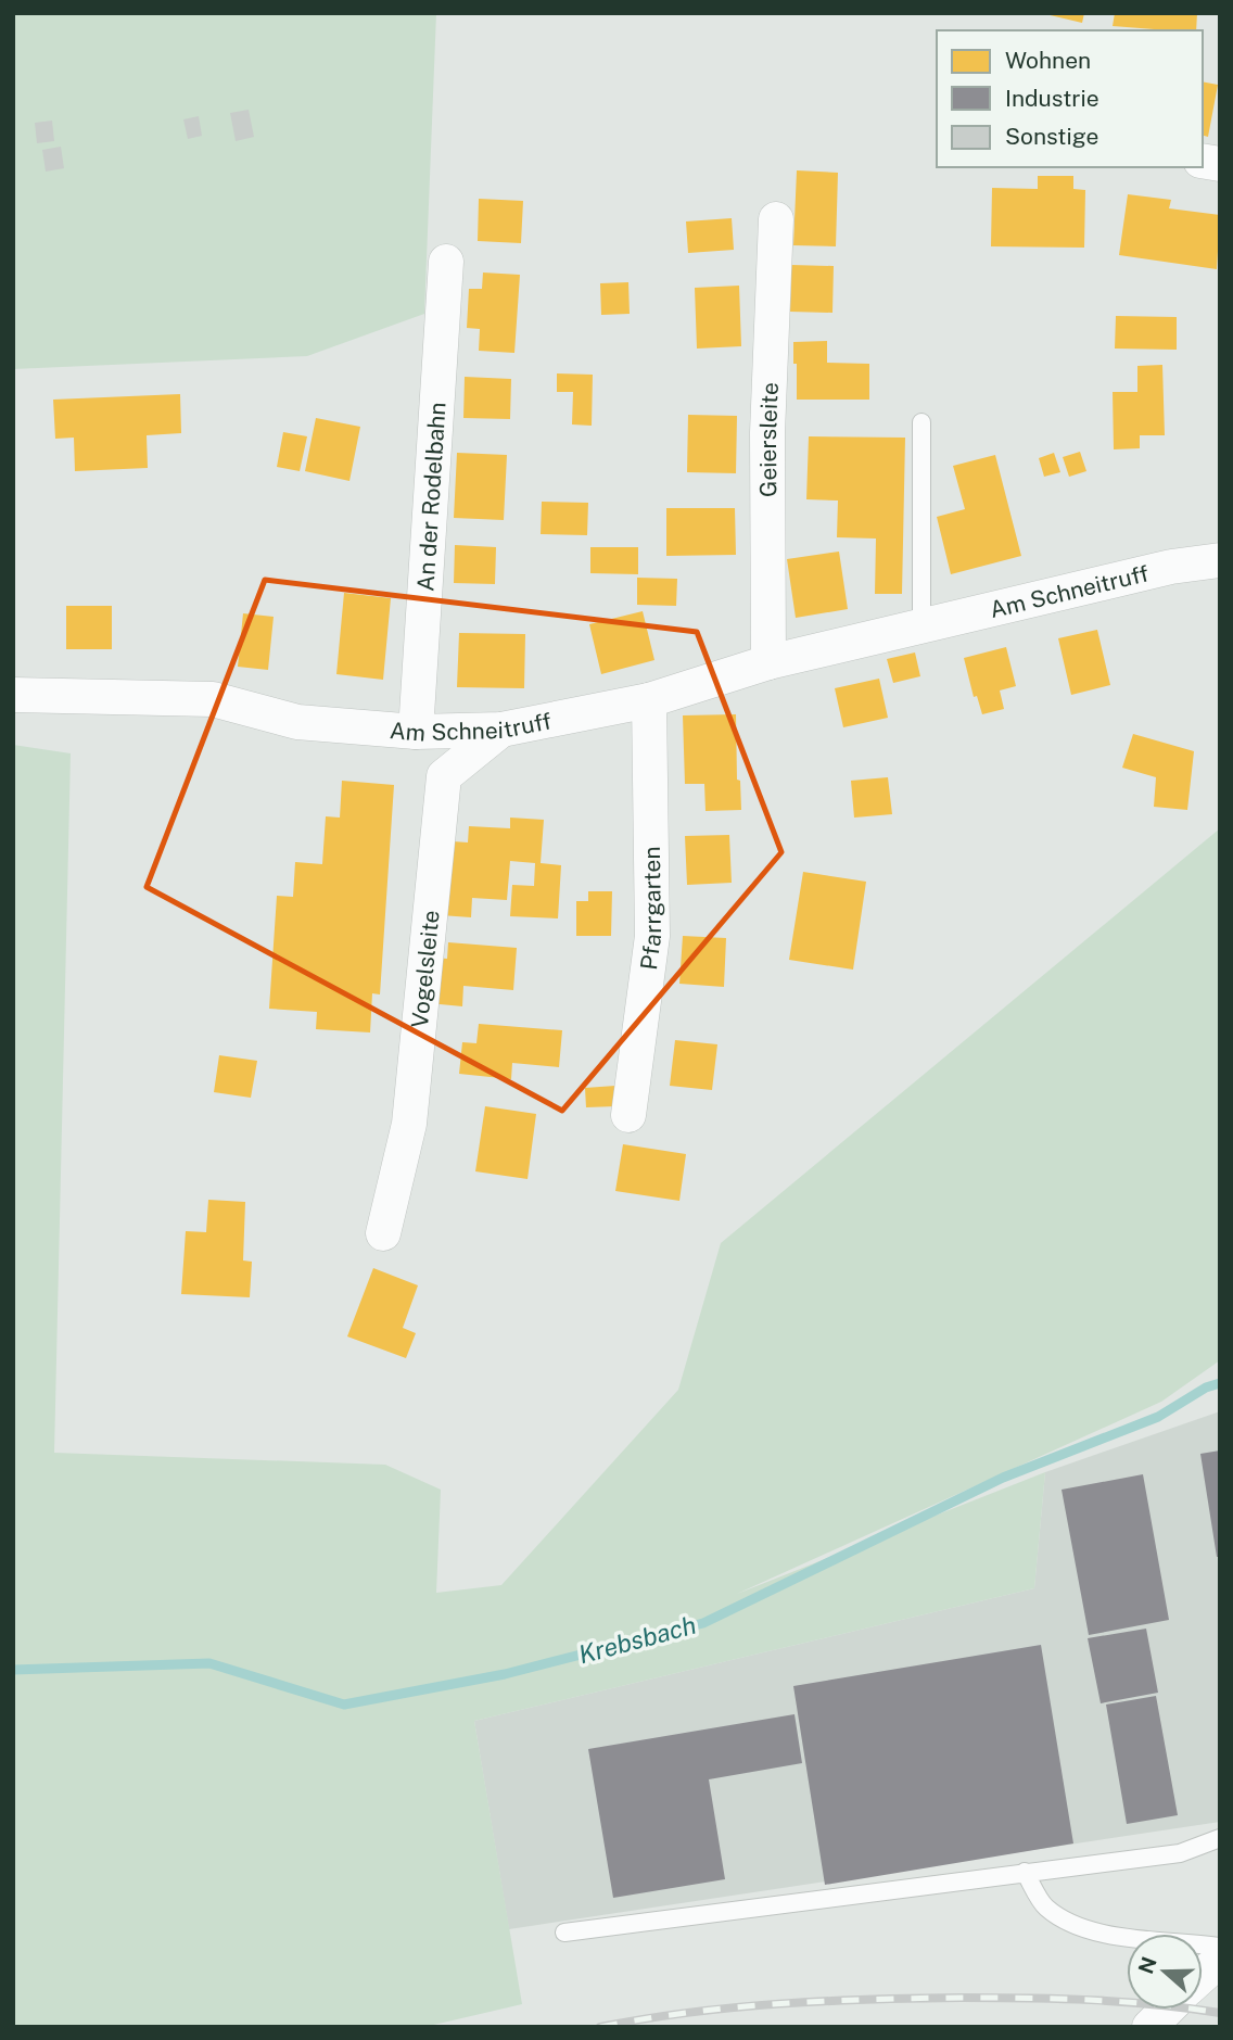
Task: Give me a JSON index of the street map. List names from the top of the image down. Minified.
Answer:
{"streets":{"street":["Geiersleite","An der Rodelbahn","Am Schneitruff","Pfarrgarten","Vogelsleite"]},"crossings":[["Geiersleite","Am Schneitruff"],["An der Rodelbahn","Am Schneitruff"],["Am Schneitruff","Pfarrgarten"],["Am Schneitruff","Vogelsleite"]],"water":["Krebsbach"],"legend":["Wohnen","Industrie","Sonstige"],"north":"left"}
